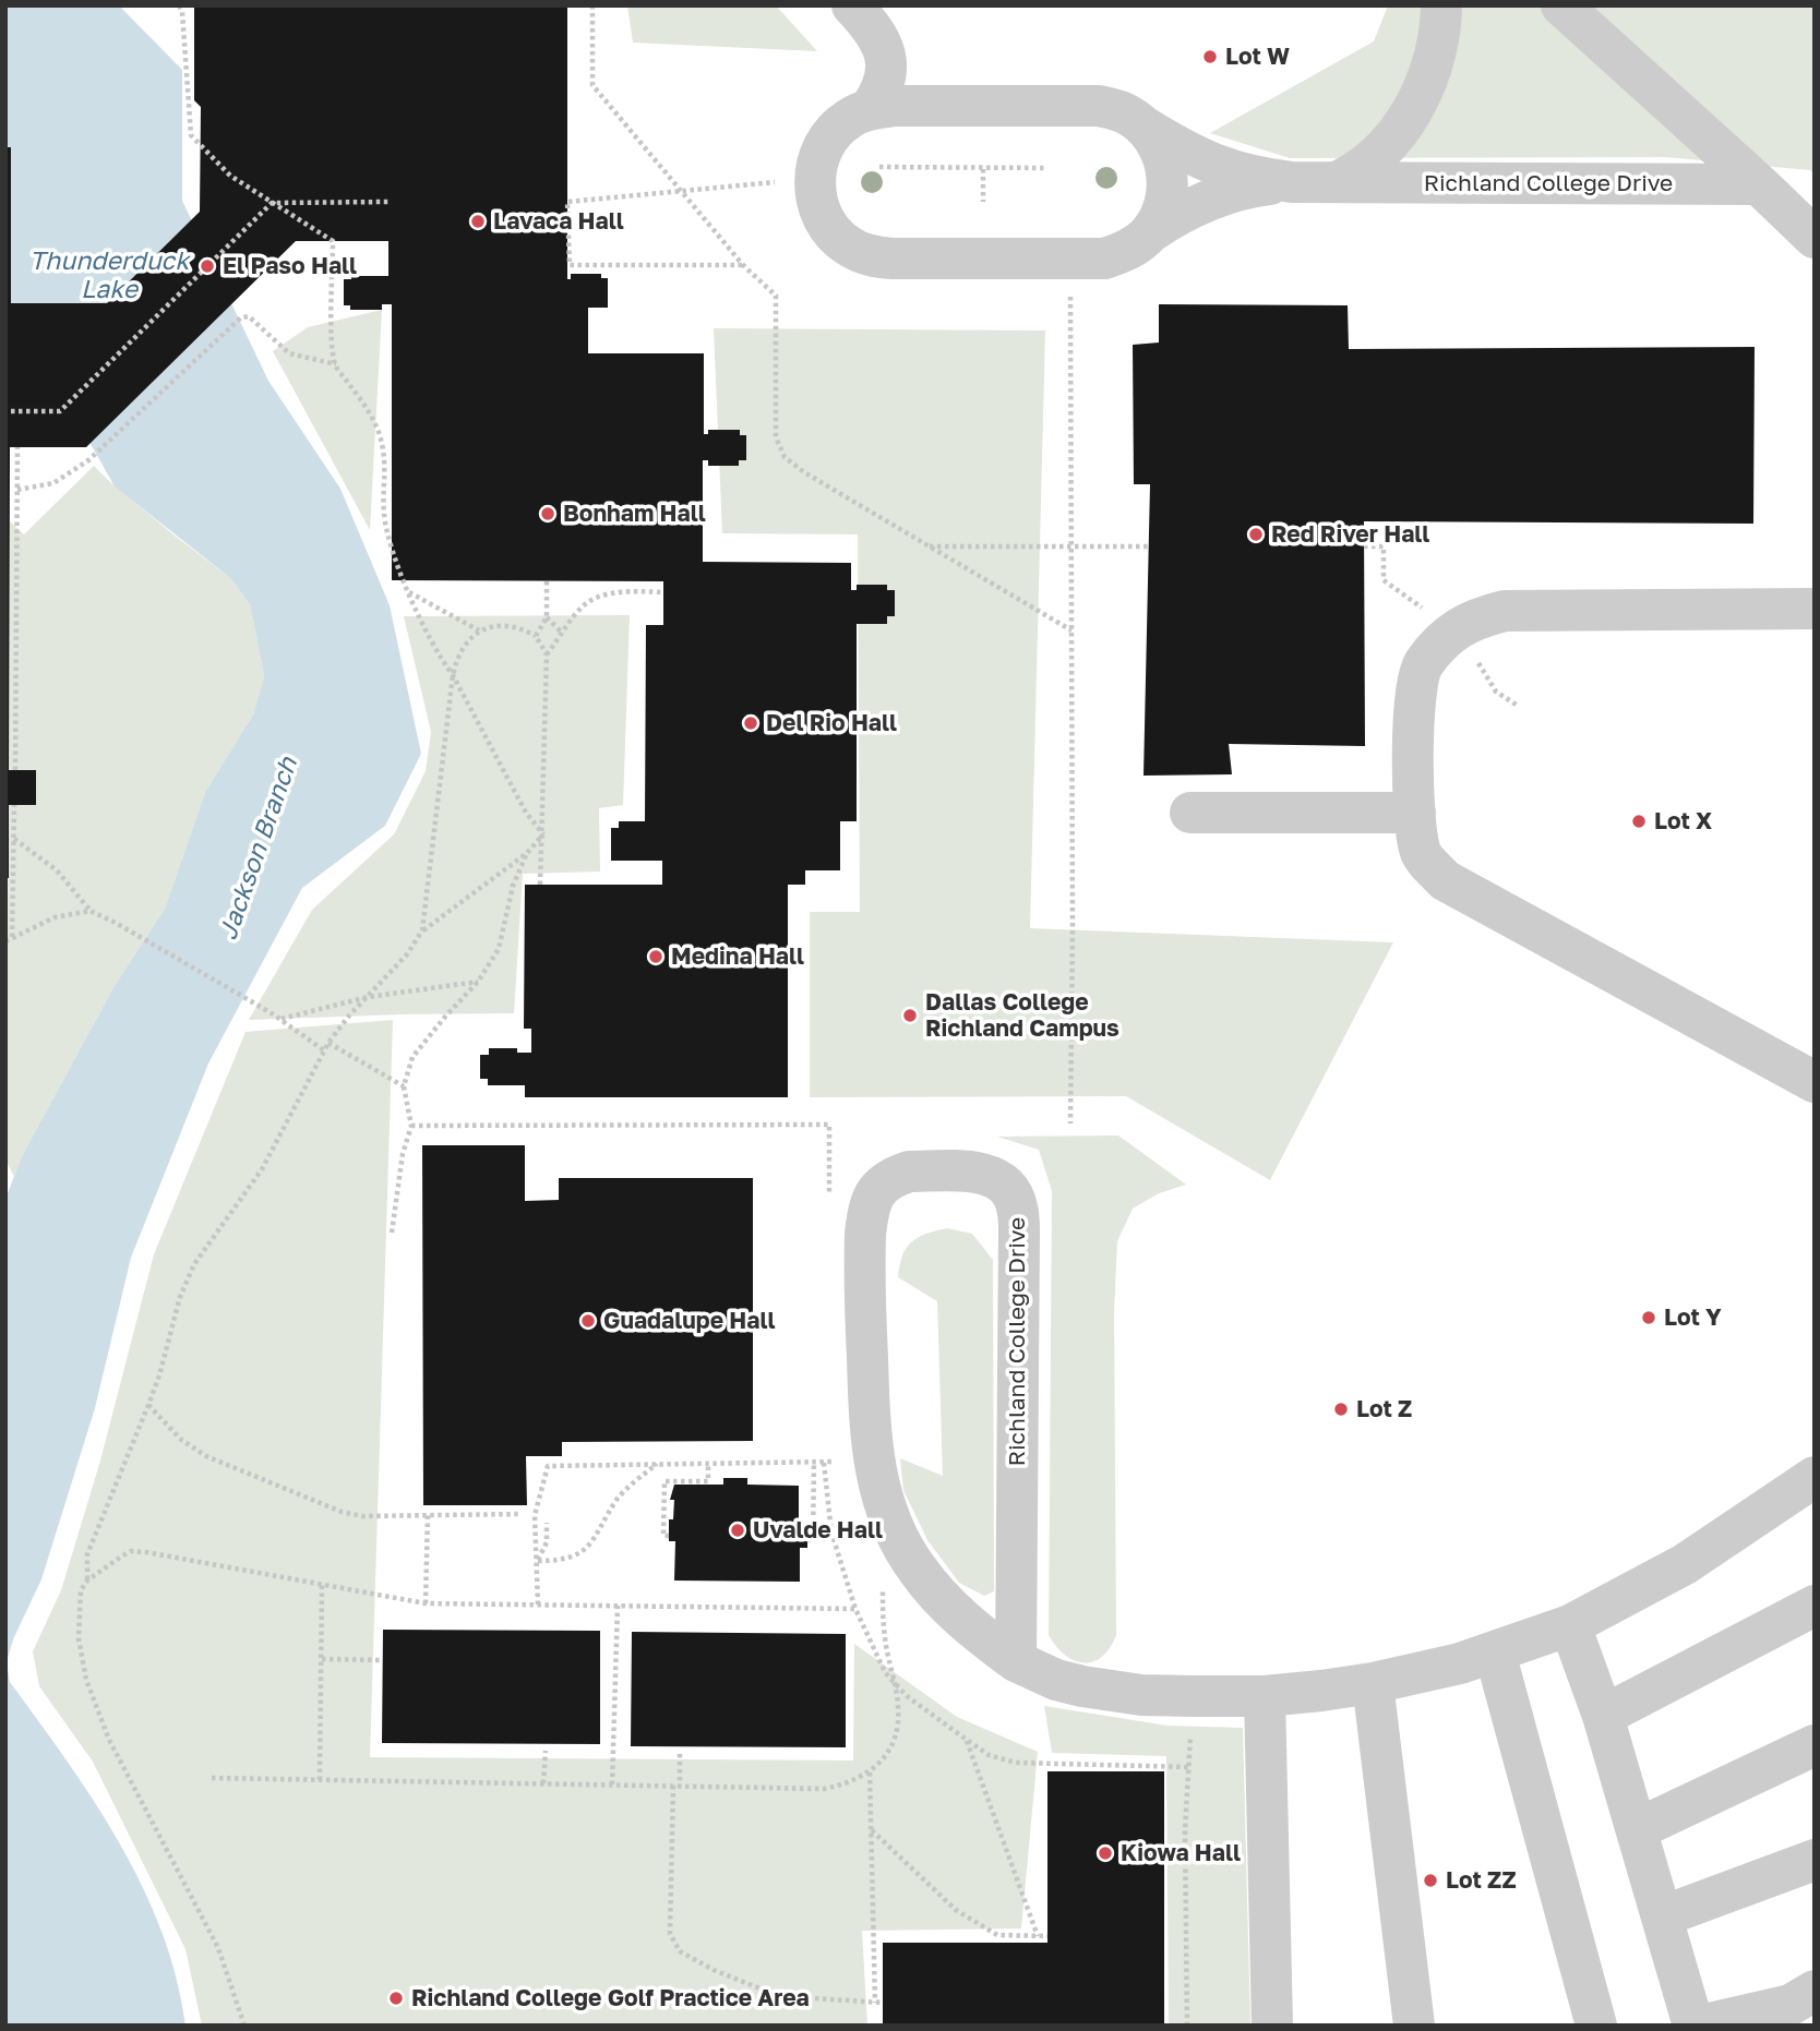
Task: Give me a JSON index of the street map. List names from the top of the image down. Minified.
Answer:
{"streets":{"street":["Richland College Drive"]},"water":["Thunderduck Lake","Jackson Branch"],"places":["Lot W","Lavaca Hall","El Paso Hall","Bonham Hall","Red River Hall","Del Rio Hall","Lot X","Medina Hall","Dallas College Richland Campus","Lot Y","Guadalupe Hall","Lot Z","Uvalde Hall","Kiowa Hall","Lot ZZ","Richland College Golf Practice Area"]}
